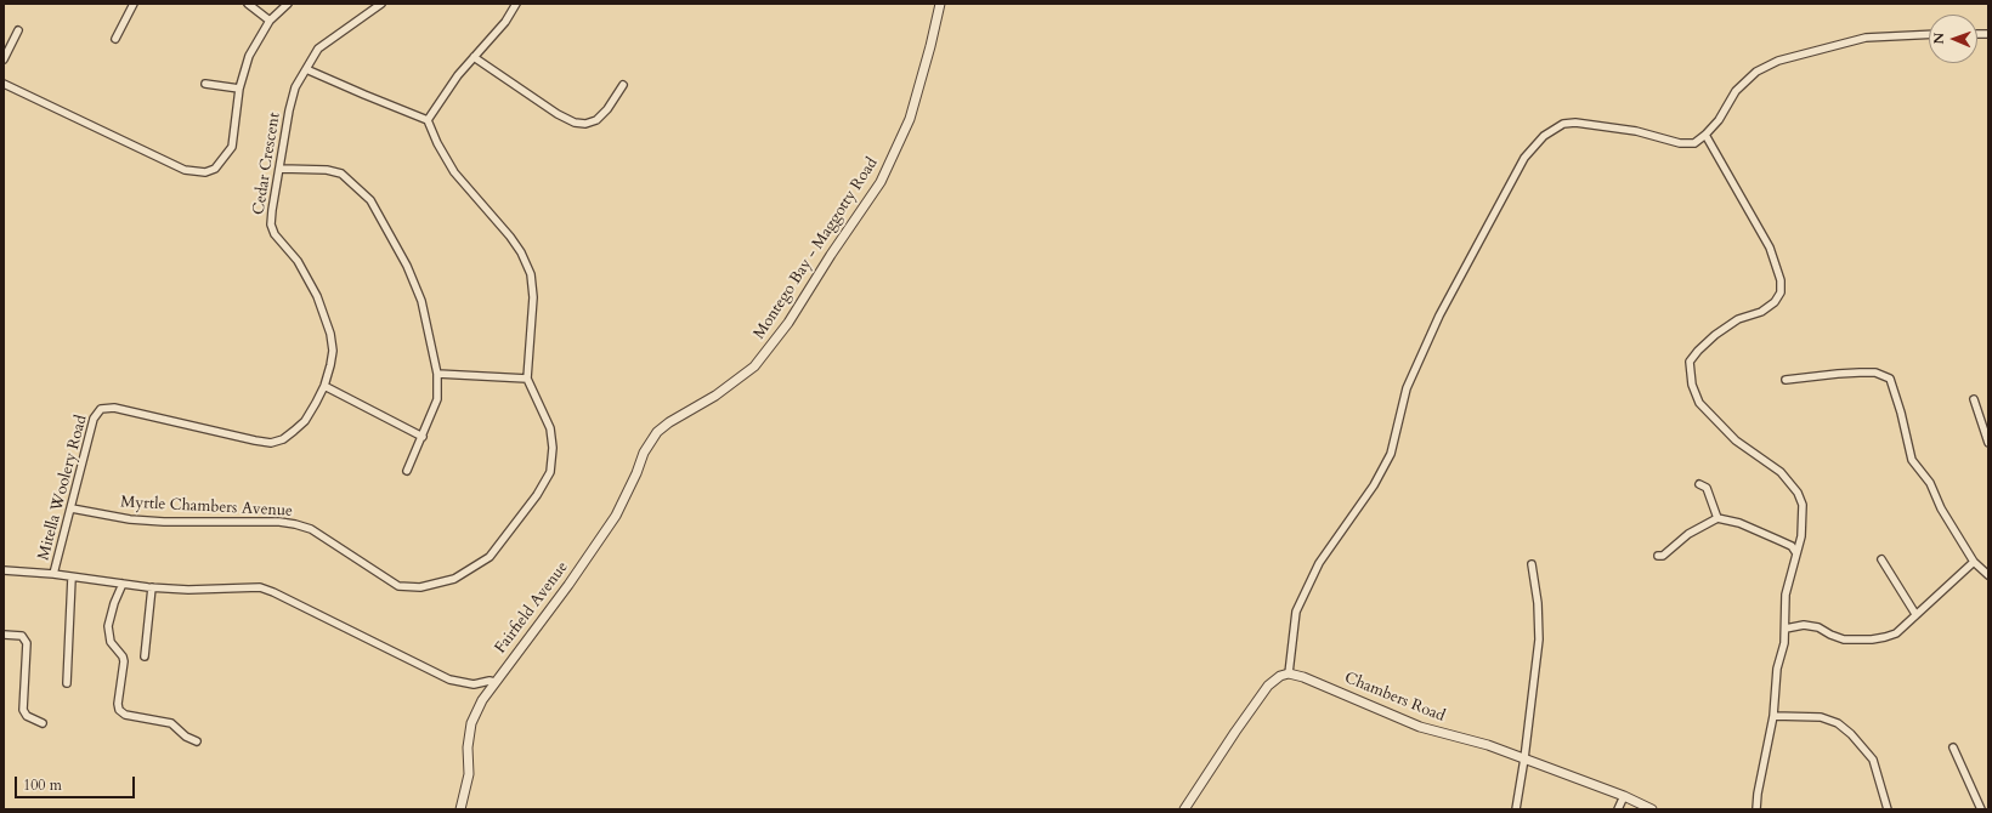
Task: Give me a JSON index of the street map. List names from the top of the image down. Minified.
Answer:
{"streets":{"street":["Cedar Crescent","Montego Bay - Maggotty Road","Mitella Woolery Road","Myrtle Chambers Avenue","Fairfield Avenue","Chambers Road"]},"crossings":[["Cedar Crescent","Mitella Woolery Road"],["Montego Bay - Maggotty Road","Fairfield Avenue"],["Mitella Woolery Road","Myrtle Chambers Avenue"]],"scale_bar":"100 m","north":"left"}
